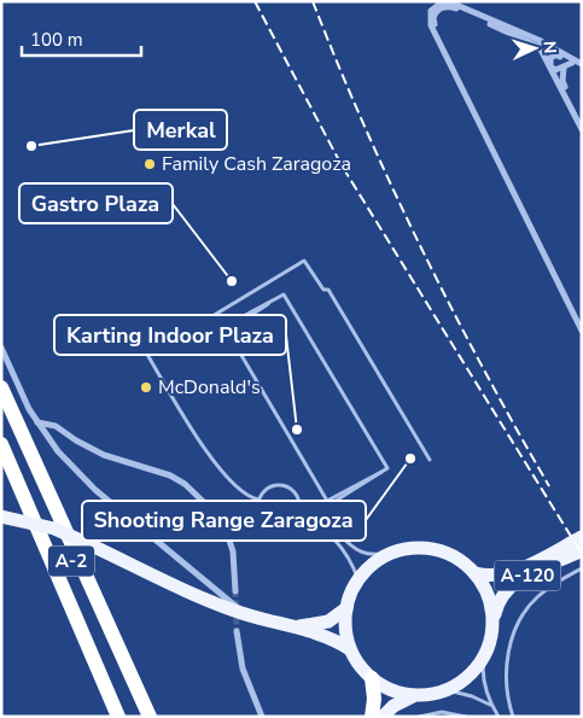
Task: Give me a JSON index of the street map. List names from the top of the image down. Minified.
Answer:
{"streets":{"highway":["A-2"],"main road":["A-120"]},"places":["Merkal","Family Cash Zaragoza","Gastro Plaza","McDonald's","Karting Indoor Plaza","Shooting Range Zaragoza"],"scale_bar":"100 m","north":"right"}
